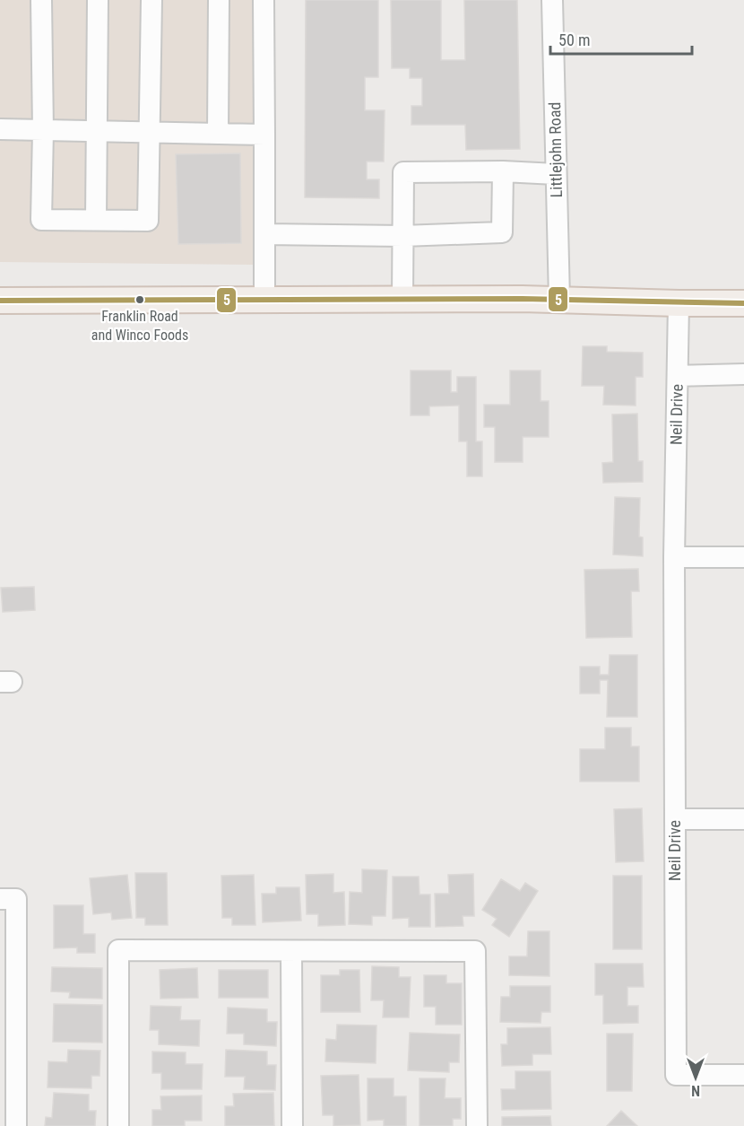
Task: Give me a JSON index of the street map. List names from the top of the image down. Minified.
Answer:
{"streets":{"street":["Littlejohn Road","Neil Drive"]},"places":["Franklin Road and Winco Foods"],"lines":["transit line 5"],"scale_bar":"50 m","north":"bottom"}
